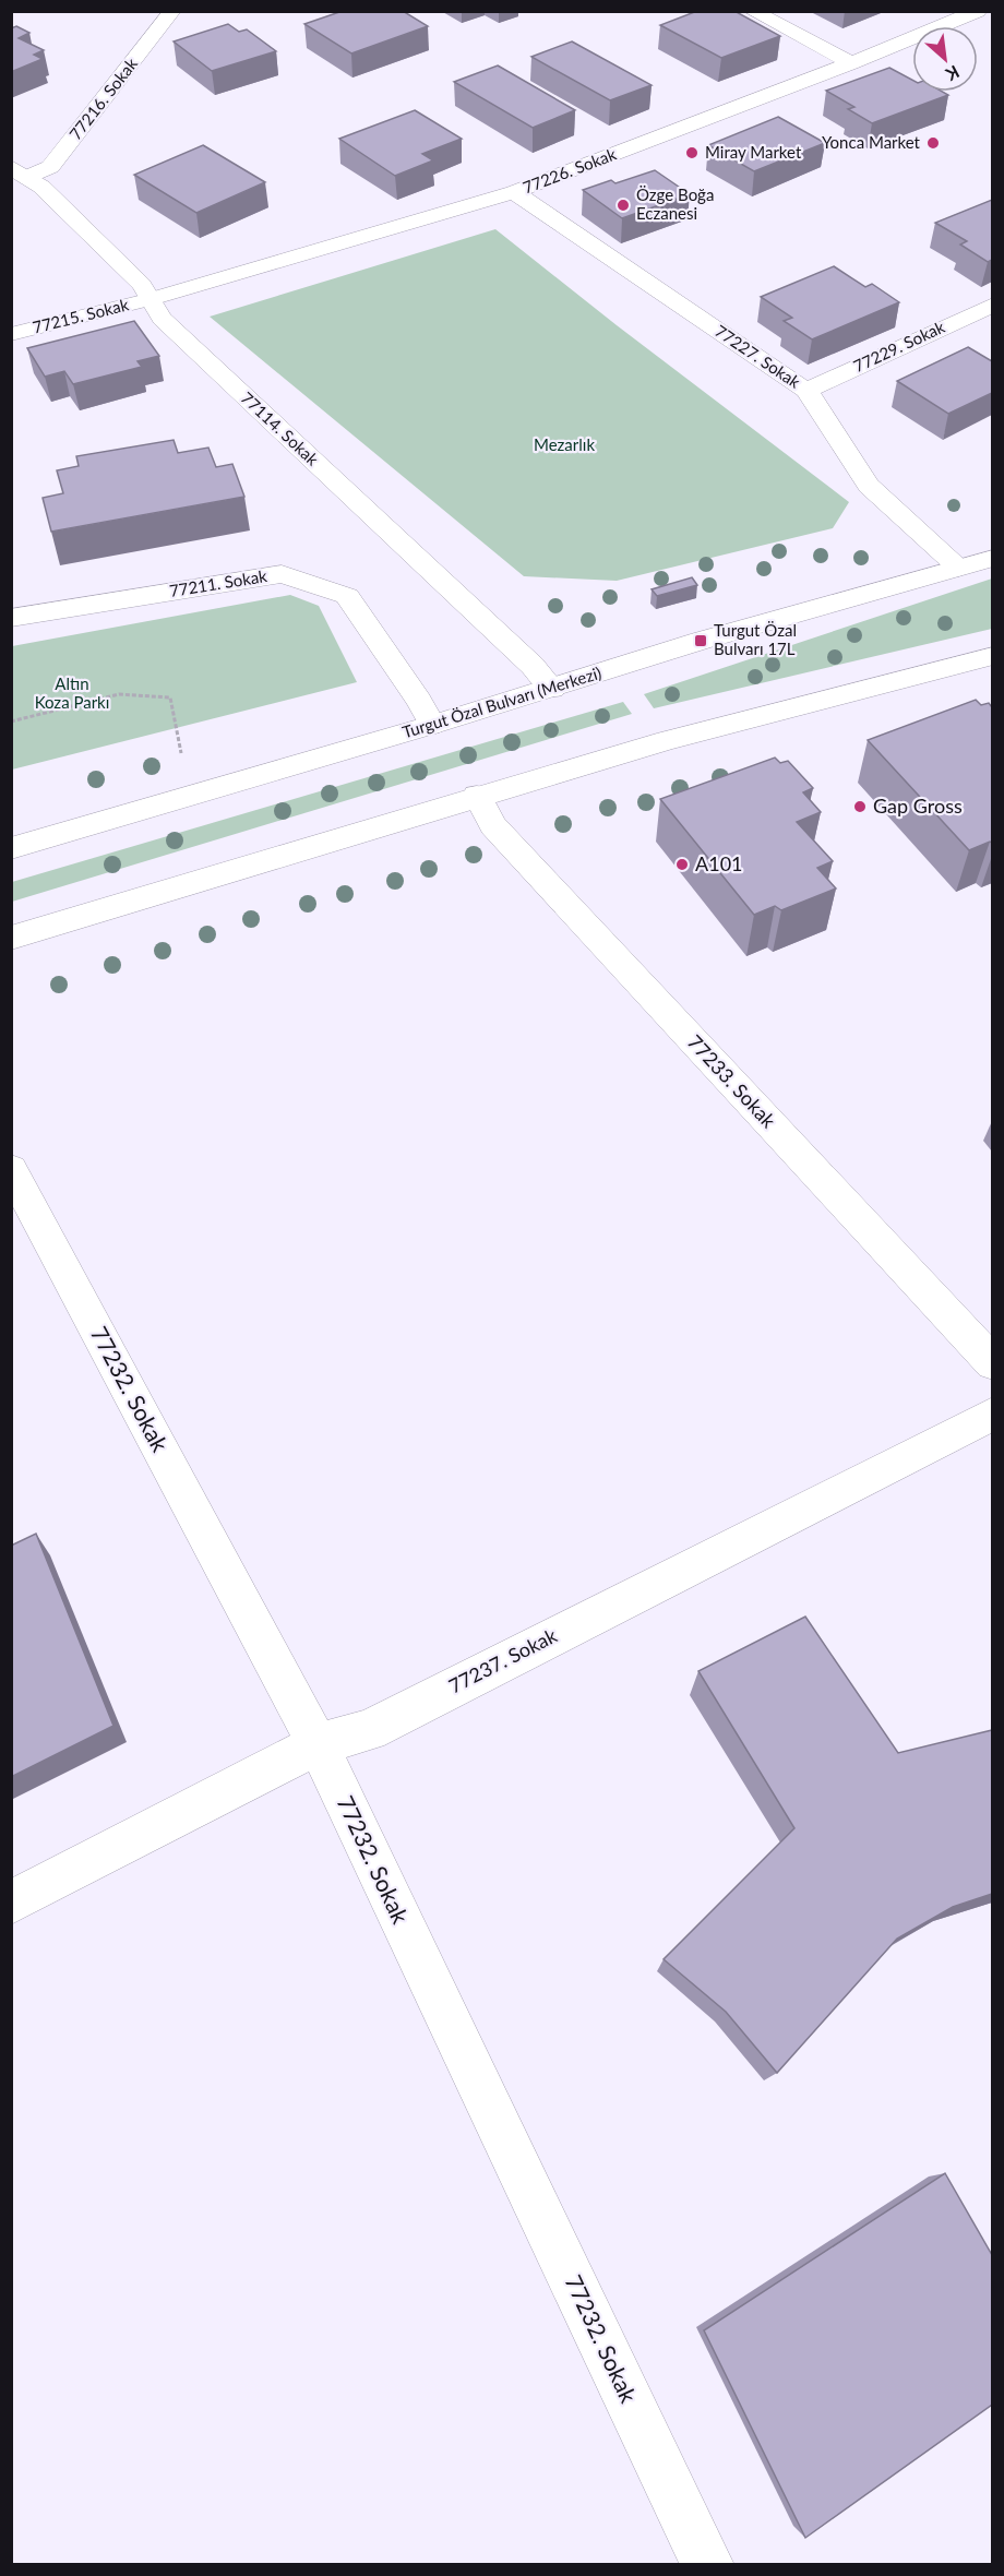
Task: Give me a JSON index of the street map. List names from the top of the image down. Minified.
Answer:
{"streets":{"street":["77216. Sokak","77226. Sokak","77215. Sokak","77229. Sokak","77227. Sokak","77114. Sokak","77211. Sokak","Turgut Özal Bulvarı (Merkezi)","77233. Sokak","77232. Sokak","77237. Sokak"]},"crossings":[["77216. Sokak","77114. Sokak"],["77226. Sokak","77215. Sokak"],["77226. Sokak","77227. Sokak"],["77226. Sokak","77114. Sokak"],["77215. Sokak","77114. Sokak"],["77229. Sokak","77227. Sokak"],["77227. Sokak","Turgut Özal Bulvarı (Merkezi)"],["77114. Sokak","Turgut Özal Bulvarı (Merkezi)"],["77211. Sokak","Turgut Özal Bulvarı (Merkezi)"],["77232. Sokak","77237. Sokak"]],"parks":["Mezarlık","Altın Koza Parkı"],"places":{"other":["Yonca Market","Miray Market","Özge Boğa Eczanesi","Gap Gross","A101"],"transit":["Turgut Özal Bulvarı 17L"]},"north":"bottom right"}
